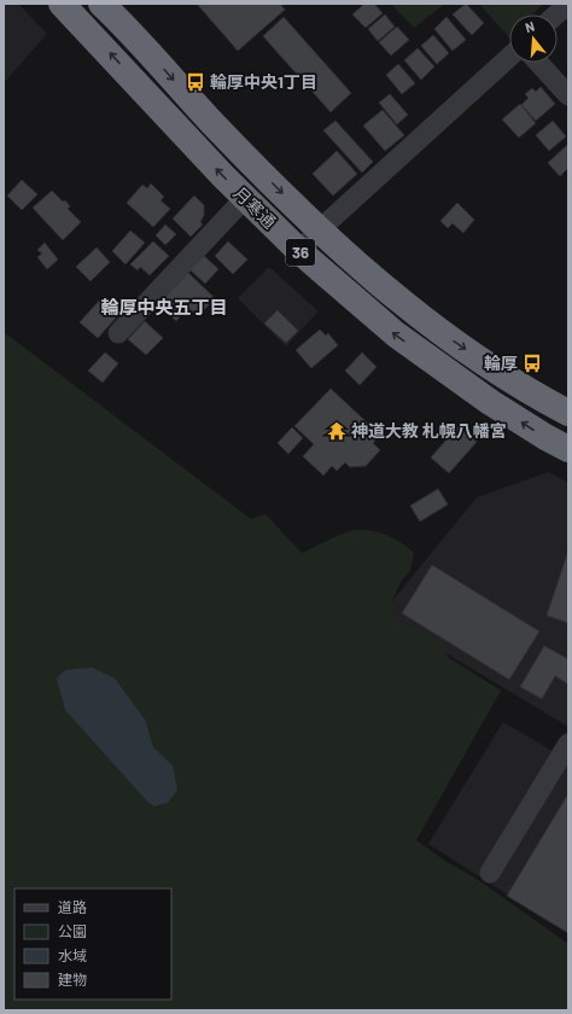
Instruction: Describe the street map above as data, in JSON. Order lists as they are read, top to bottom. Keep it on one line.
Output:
{"streets":{"highway":["月寒通","36"]},"districts":["輪厚中央五丁目"],"places":{"bus stop":["輪厚中央1丁目","輪厚"],"temple":["神道大教 札幌八幡宮"]},"legend":["道路","公園","水域","建物"],"north":"top"}
